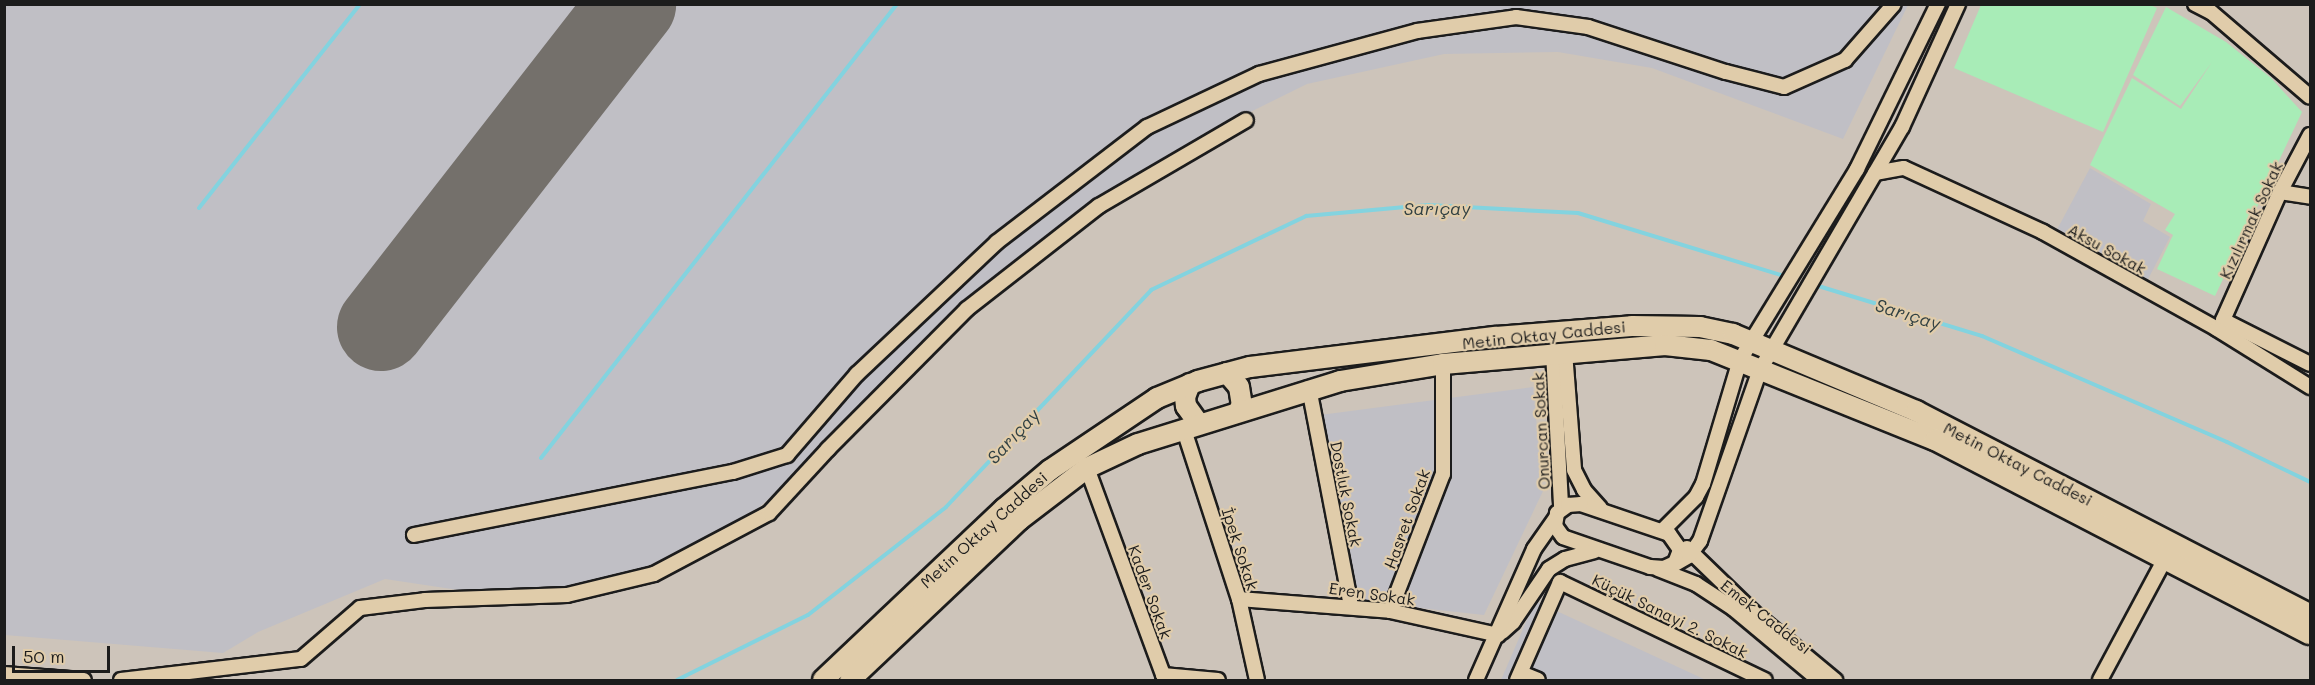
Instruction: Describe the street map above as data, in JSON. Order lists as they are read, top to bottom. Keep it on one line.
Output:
{"streets":{"street":["Kızılırmak Sokak","Aksu Sokak","Metin Oktay Caddesi","Onurcan Sokak","Dostluk Sokak","Hasret Sokak","İpek Sokak","Kader Sokak","Eren Sokak","Küçük Sanayi 2. Sokak","Emek Caddesi"]},"crossings":[["Metin Oktay Caddesi","Onurcan Sokak"],["Metin Oktay Caddesi","Dostluk Sokak"],["Metin Oktay Caddesi","Hasret Sokak"],["Metin Oktay Caddesi","İpek Sokak"],["Metin Oktay Caddesi","Kader Sokak"],["Onurcan Sokak","Emek Caddesi"],["Dostluk Sokak","Eren Sokak"],["Hasret Sokak","Eren Sokak"],["İpek Sokak","Eren Sokak"]],"water":["Sarıçay"],"scale_bar":"50 m"}
